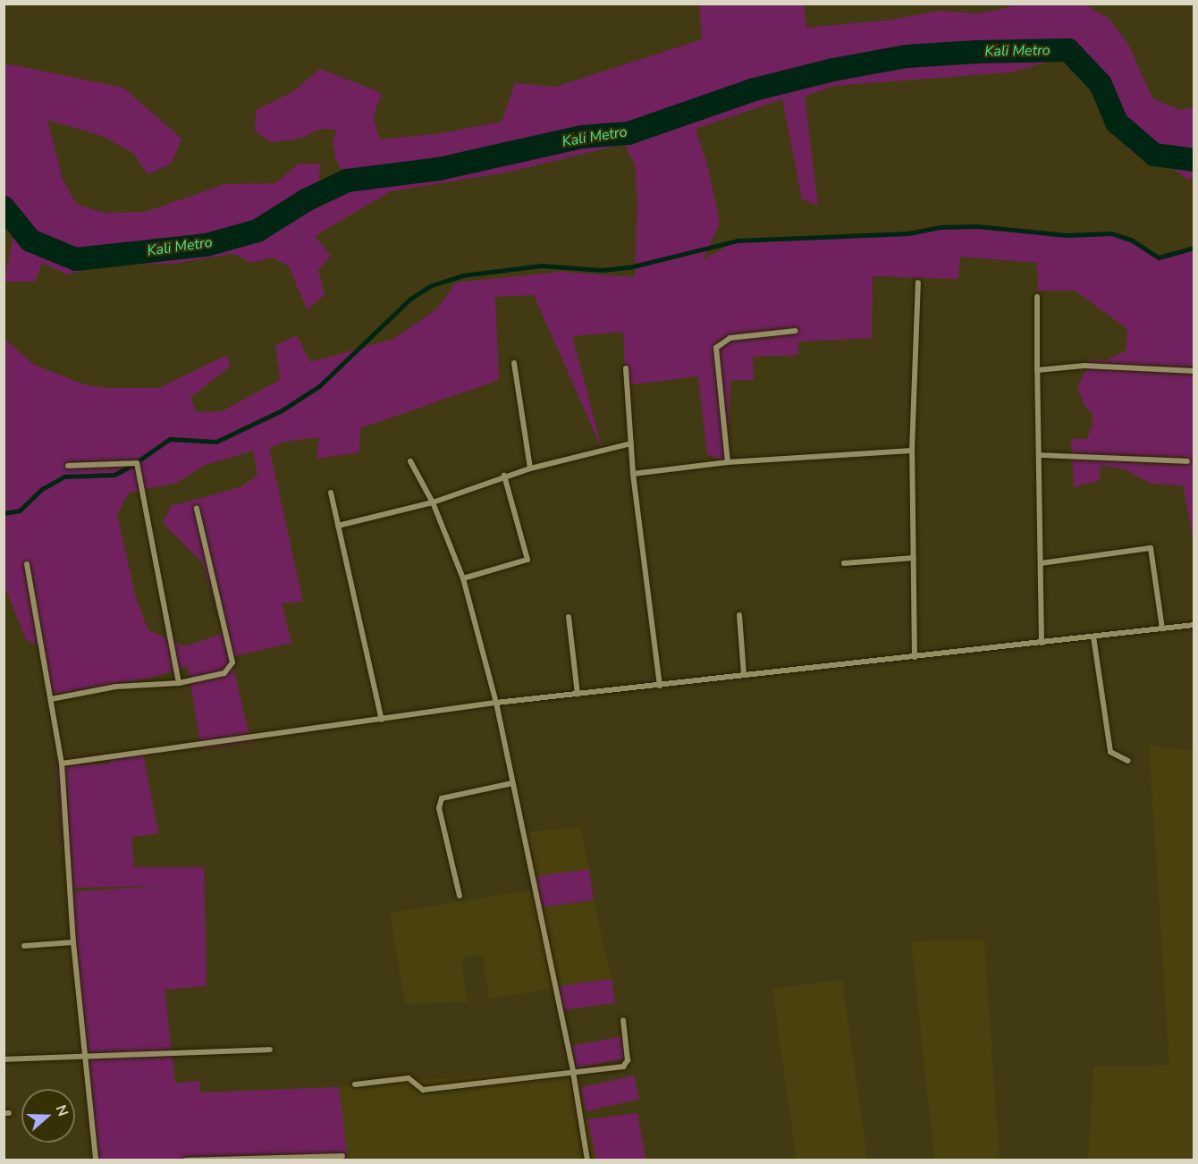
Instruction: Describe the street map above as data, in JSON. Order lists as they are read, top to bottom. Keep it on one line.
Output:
{"water":["Kali Metro"],"north":"right"}
